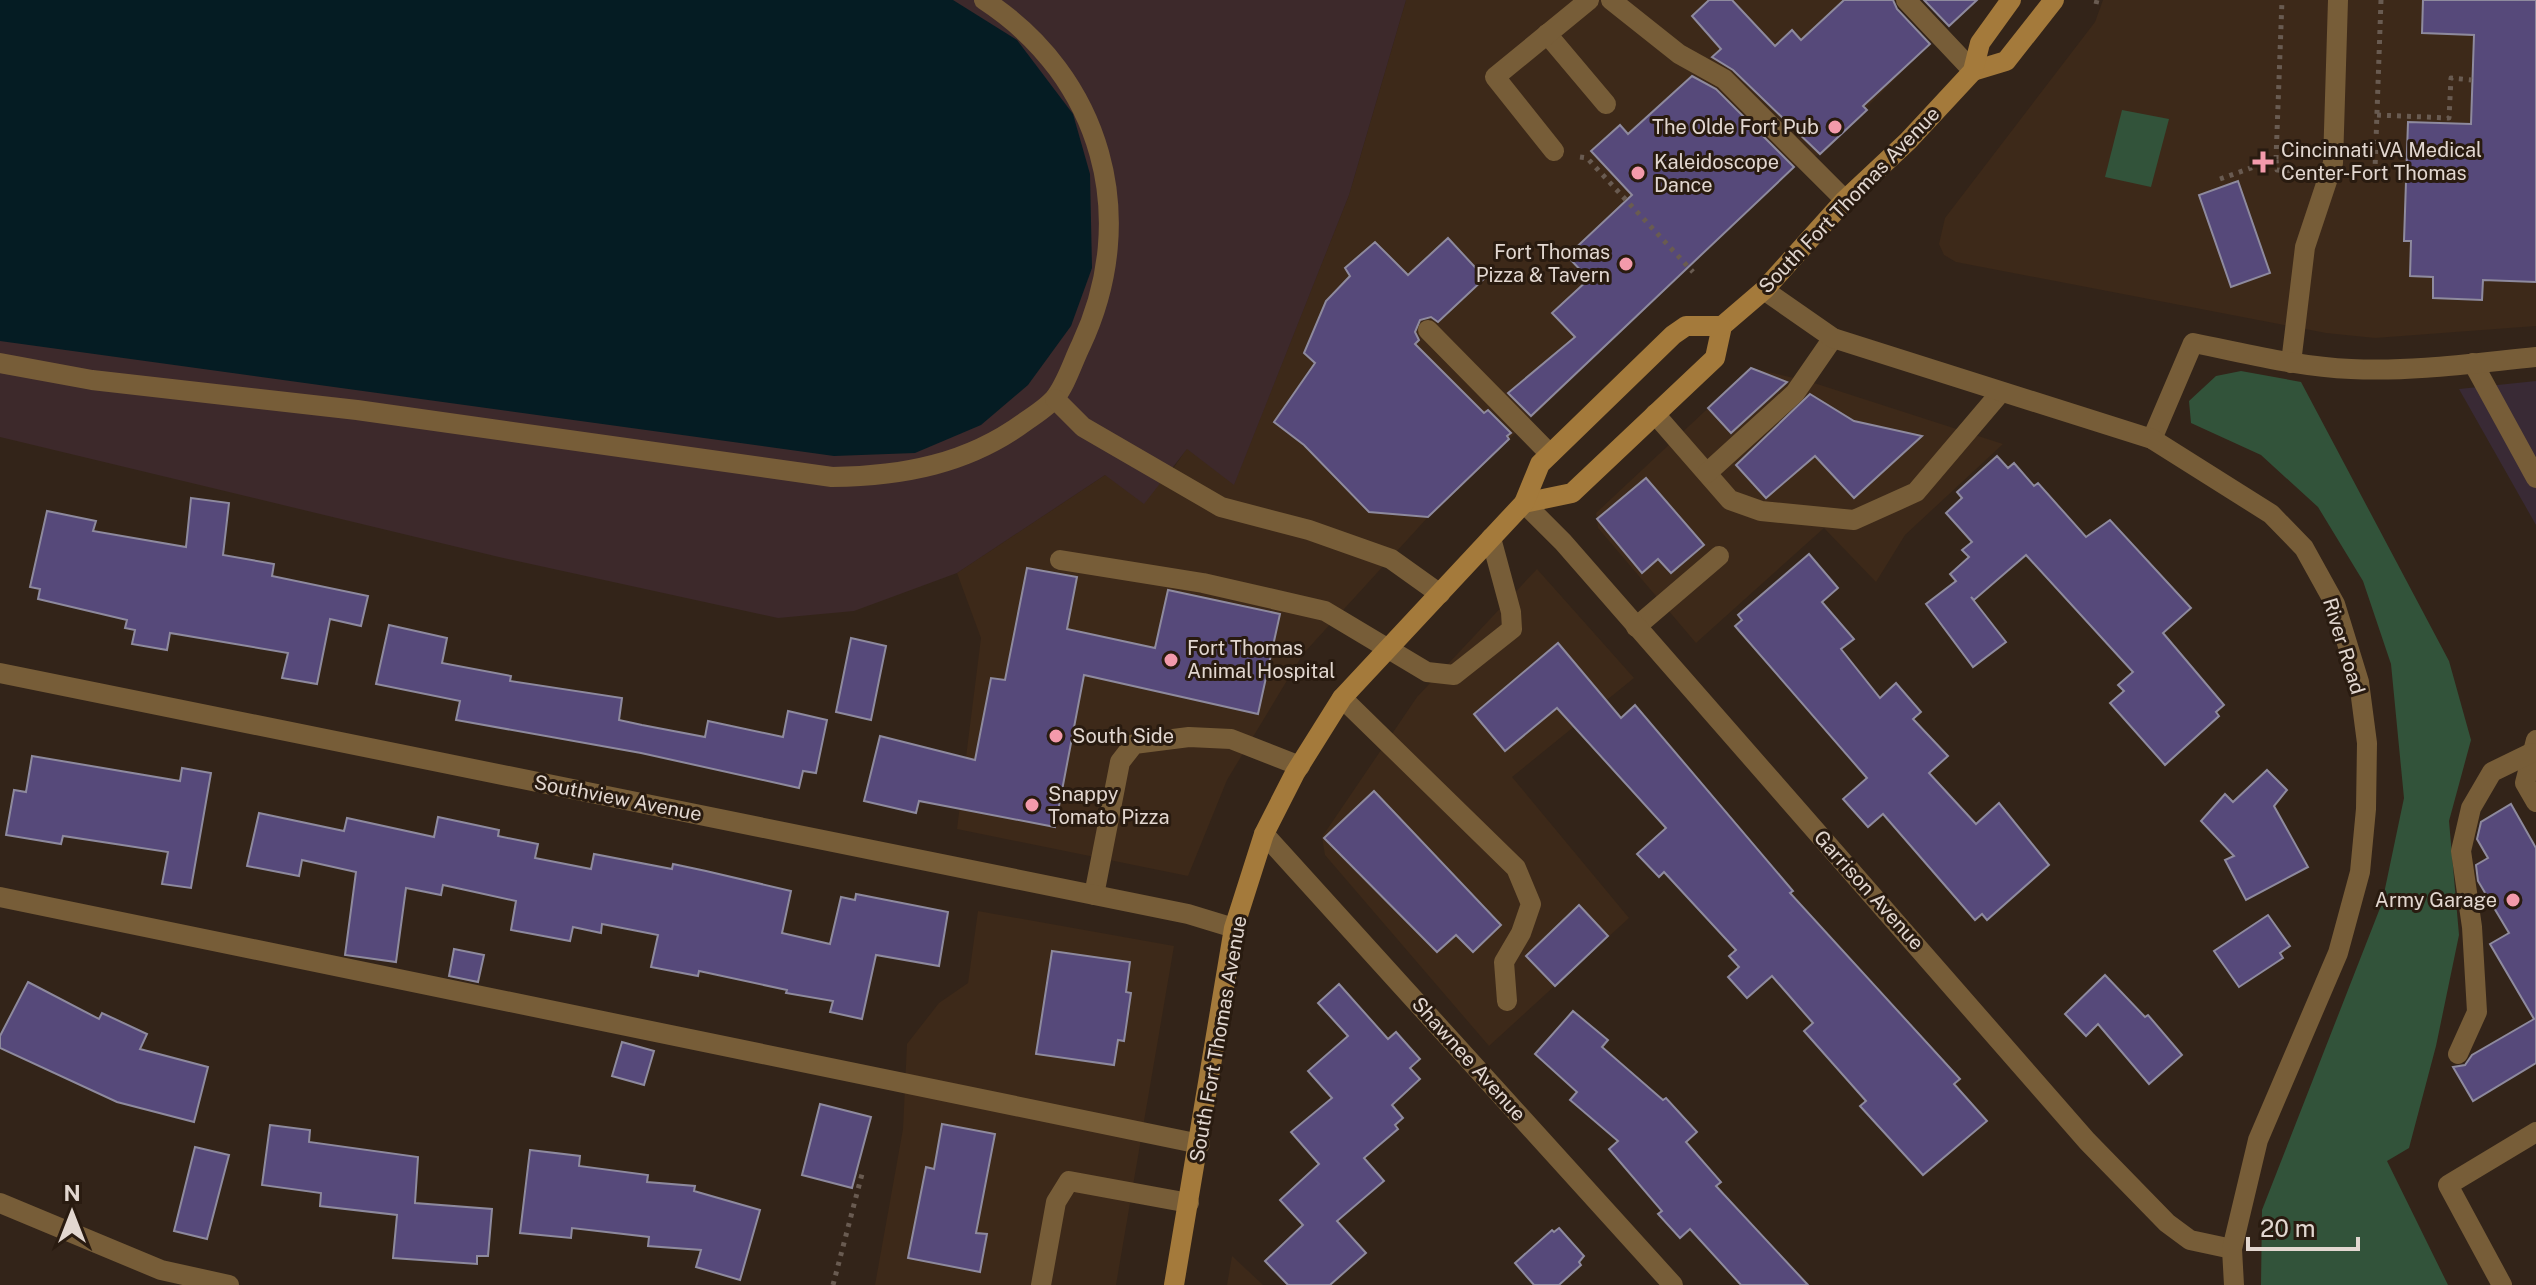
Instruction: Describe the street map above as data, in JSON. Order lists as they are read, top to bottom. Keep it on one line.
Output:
{"streets":{"main road":["South Fort Thomas Avenue"],"street":["River Road","Southview Avenue","Garrison Avenue","Shawnee Avenue"]},"crossings":[["South Fort Thomas Avenue","River Road"],["South Fort Thomas Avenue","Southview Avenue"],["South Fort Thomas Avenue","Garrison Avenue"],["South Fort Thomas Avenue","Shawnee Avenue"],["River Road","Garrison Avenue"]],"places":{"other":["The Olde Fort Pub","Kaleidoscope Dance","Fort Thomas Pizza & Tavern","Fort Thomas Animal Hospital","South Side","Snappy Tomato Pizza","Army Garage"],"health":["Cincinnati VA Medical Center-Fort Thomas"]},"scale_bar":"20 m","north":"top"}
